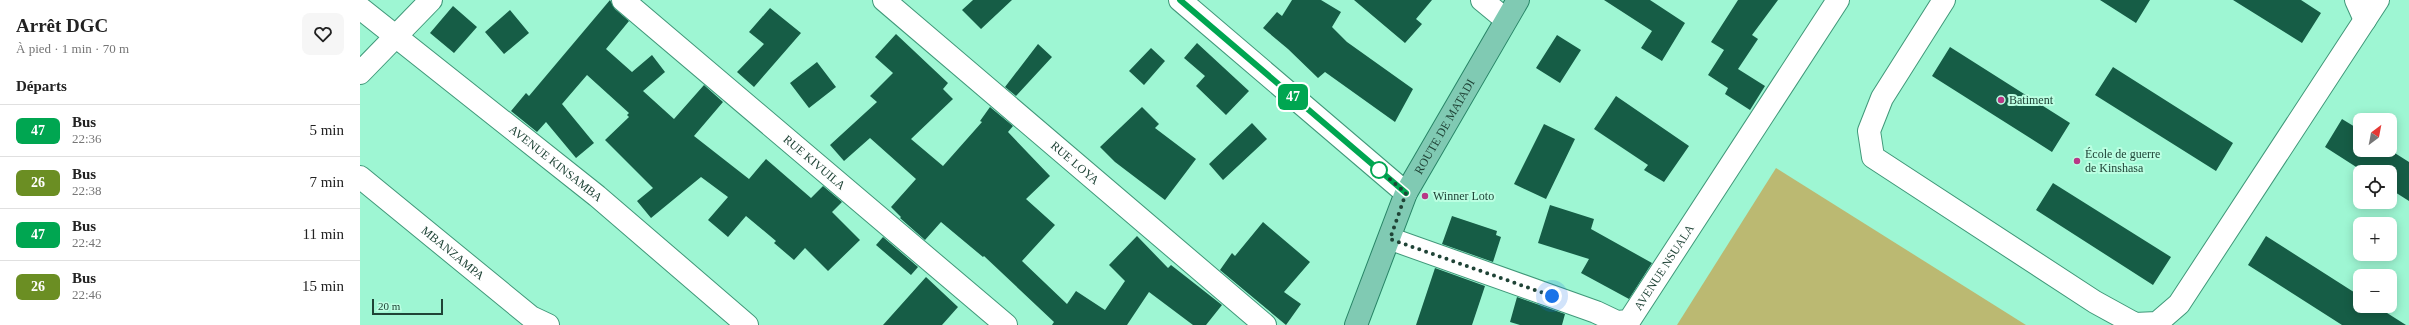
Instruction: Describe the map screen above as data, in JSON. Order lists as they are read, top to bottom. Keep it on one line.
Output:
{"streets":{"main road":["ROUTE DE MATADI"],"street":["RUE KIVUILA","RUE LOYA","AVENUE KINSAMBA","MBANZAMPA","AVENUE NSUALA"]},"crossings":[["ROUTE DE MATADI","AVENUE NSUALA"]],"places":["Batiment","École de guerre de Kinshasa","Winner Loto"],"lines":["bus line 47"],"scale_bar":"20 m","north":"top right","page":{"heading":[["Arrêt DGC","À pied · 1 min · 70 m"],"Départs"],"on_map":"47","list":[{"mark":"47","name":"Bus","note":"22:36","value":"5 min"},{"mark":"26","name":"Bus","note":"22:38","value":"7 min"},{"mark":"47","name":"Bus","note":"22:42","value":"11 min"},{"mark":"26","name":"Bus","note":"22:46","value":"15 min"}],"map_buttons":["+","−"],"scale":"20 m"}}
